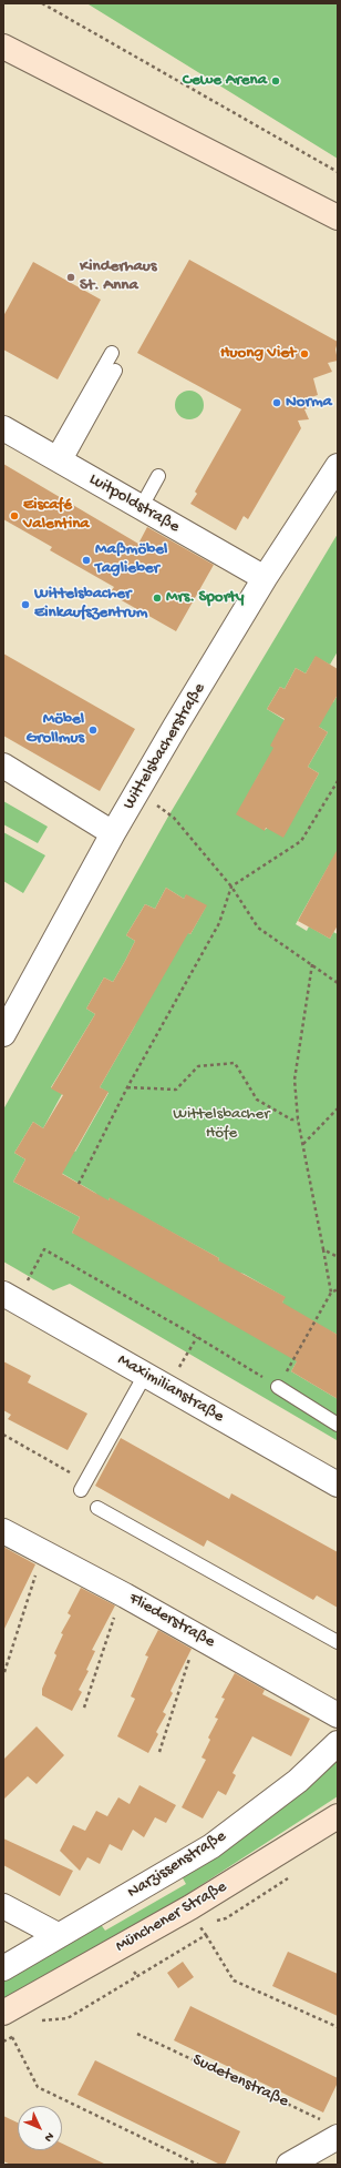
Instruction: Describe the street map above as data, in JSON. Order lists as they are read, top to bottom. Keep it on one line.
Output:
{"streets":{"street":["Luitpoldstraße","Wittelsbacherstraße","Maximilianstraße","Fliederstraße","Narzissenstraße","Münchener Straße"],"path":["Sudetenstraße"]},"crossings":[["Luitpoldstraße","Wittelsbacherstraße"]],"parks":["Wittelsbacher Höfe"],"places":["Cewe Arena","Kinderhaus St. Anna","Huong Viet","Norma","Eiscafé Valentina","Maßmöbel Taglieber","Mrs. Sporty","Wittelsbacher Einkaufszentrum","Möbel Grollmus"],"north":"bottom right"}
